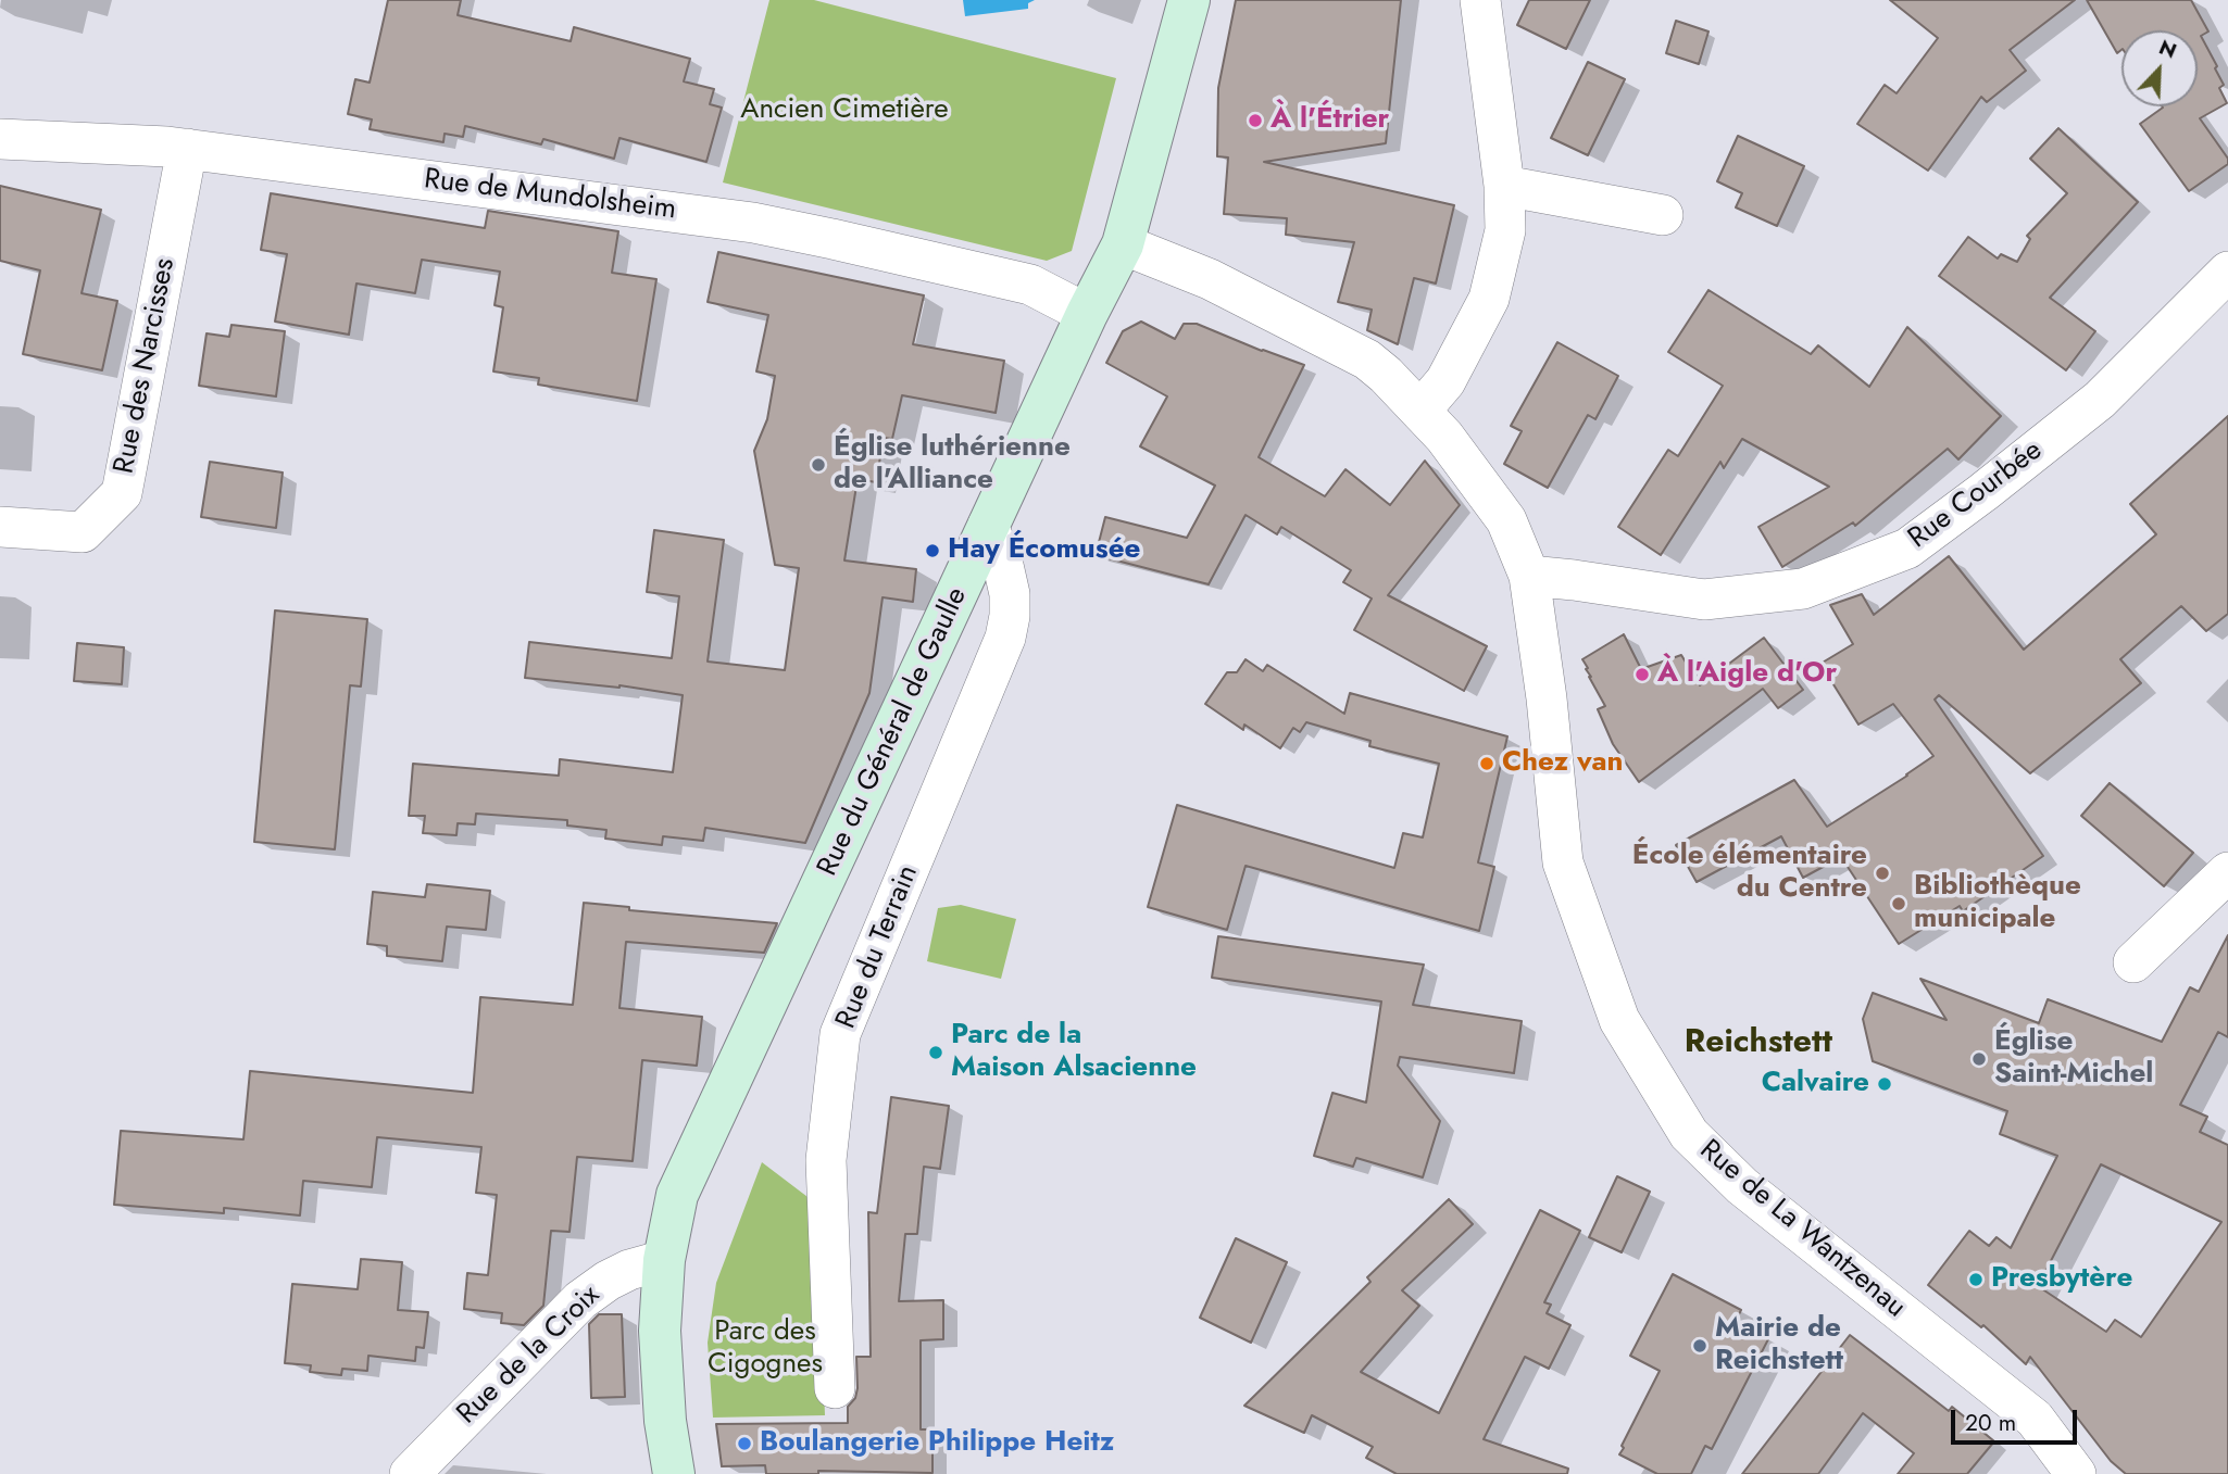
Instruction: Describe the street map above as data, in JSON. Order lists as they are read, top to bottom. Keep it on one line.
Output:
{"streets":{"main road":["Rue du Général de Gaulle"],"street":["Rue de Mundolsheim","Rue des Narcisses","Rue Courbée","Rue du Terrain","Rue de La Wantzenau","Rue de la Croix"]},"crossings":[["Rue de Mundolsheim","Rue des Narcisses"],["Rue de Mundolsheim","Rue du Général de Gaulle"],["Rue Courbée","Rue de La Wantzenau"],["Rue du Général de Gaulle","Rue du Terrain"],["Rue du Général de Gaulle","Rue de La Wantzenau"],["Rue du Général de Gaulle","Rue de la Croix"]],"districts":["Reichstett"],"parks":["Ancien Cimetière","Parc des Cigognes"],"places":["À l'Étrier","Église luthérienne de l'Alliance","Hay Écomusée","À l'Aigle d'Or","Chez van","École élémentaire du Centre","Bibliothèque municipale","Parc de la Maison Alsacienne","Église Saint-Michel","Calvaire","Presbytère","Mairie de Reichstett","Boulangerie Philippe Heitz"],"scale_bar":"20 m","north":"top right"}
